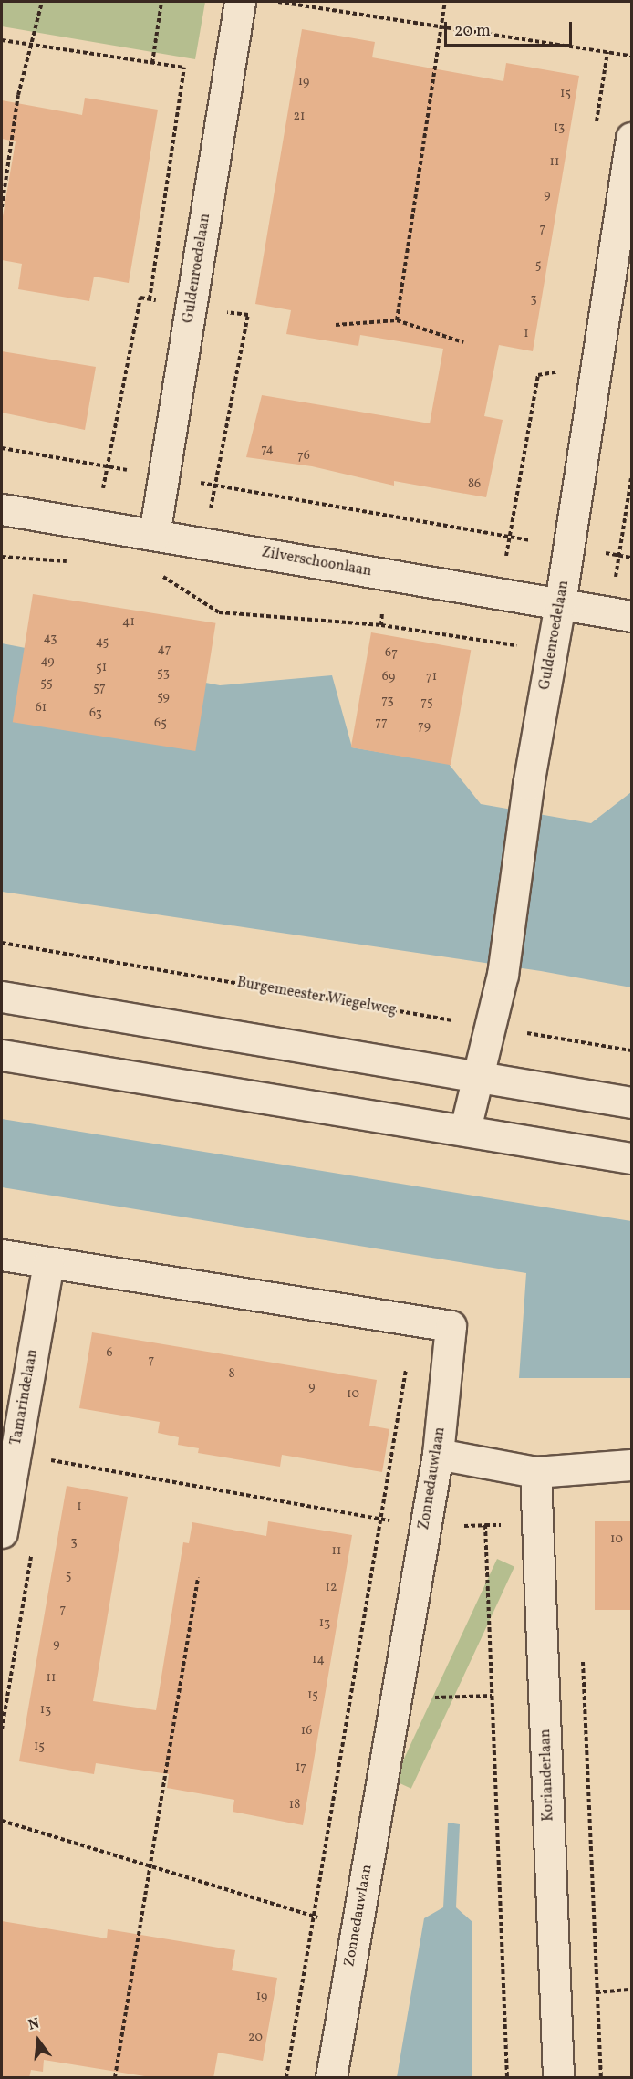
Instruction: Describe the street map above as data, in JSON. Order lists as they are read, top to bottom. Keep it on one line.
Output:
{"streets":{"street":["Guldenroedelaan","Zilverschoonlaan","Tamarindelaan","Zonnedauwlaan","Korianderlaan"],"path":["Burgemeester Wiegelweg"]},"crossings":[["Guldenroedelaan","Zilverschoonlaan"],["Guldenroedelaan","Burgemeester Wiegelweg"],["Tamarindelaan","Zonnedauwlaan"]],"house_numbers":["19","15","21","13","11","9","7","5","3","1","74","76","86","41","43","45","47","67","49","51","53","69","71","55","57","59","73","75","61","63","77","65","79","6","7","8","9","10","1","10","3","11","5","12","7","13","9","14","11","15","13","16","15","17","18","19","20"],"scale_bar":"20 m","north":"top"}
